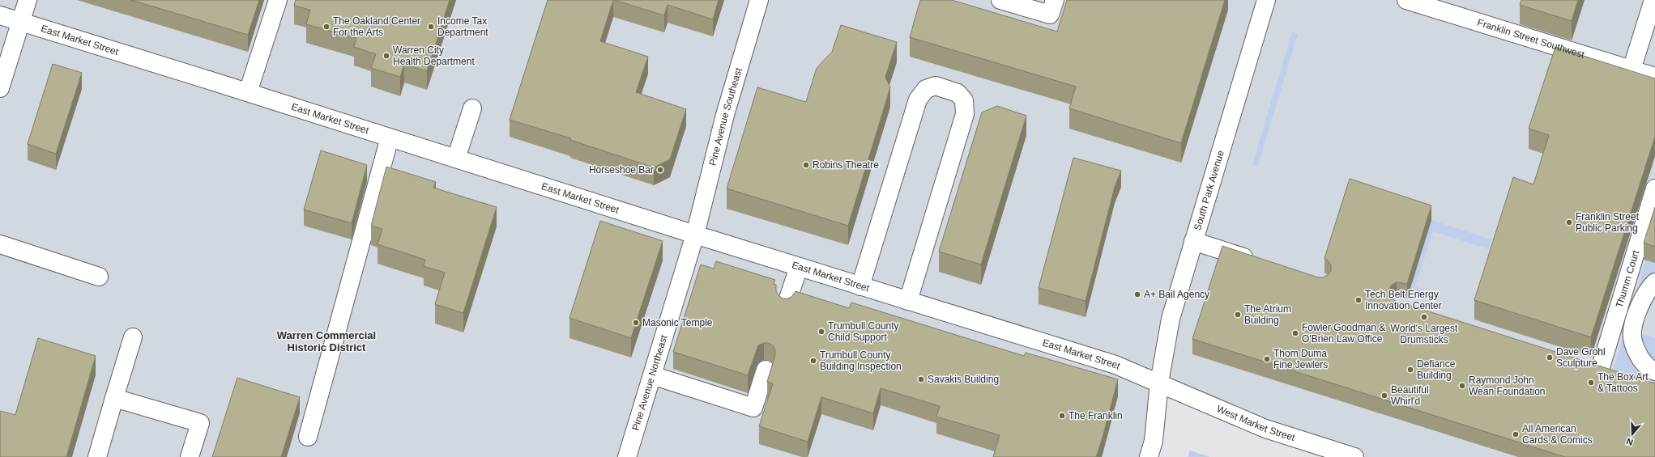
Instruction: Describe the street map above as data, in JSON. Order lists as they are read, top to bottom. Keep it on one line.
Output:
{"streets":{"main road":["Franklin Street Southwest","East Market Street","Pine Avenue Southeast","South Park Avenue","Thumm Court","Pine Avenue Northeast","West Market Street"]},"crossings":[["East Market Street","Pine Avenue Southeast"],["East Market Street","South Park Avenue"],["East Market Street","Pine Avenue Northeast"],["East Market Street","West Market Street"],["Pine Avenue Southeast","Pine Avenue Northeast"],["South Park Avenue","West Market Street"]],"districts":["Warren Commercial Historic District"],"places":["The Oakland Center For the Arts","Income Tax Department","Warren City Health Department","Robins Theatre","Horseshoe Bar","Franklin Street Public Parking","A+ Bail Agency","Tech Belt Energy Innovation Center","The Atrium Building","World's Largest Drumsticks","Masonic Temple","Trumbull County Child Support","Fowler Goodman & O'Brien Law Office","Dave Grohl Sculpture","Thom Duma Fine Jewlers","Trumbull County Building Inspection","Defiance Building","Savakis Building","The Box Art & Tattoos","Raymond John Wean Foundation","Beautiful Whirl'd","The Franklin","All American Cards & Comics"],"north":"bottom"}
